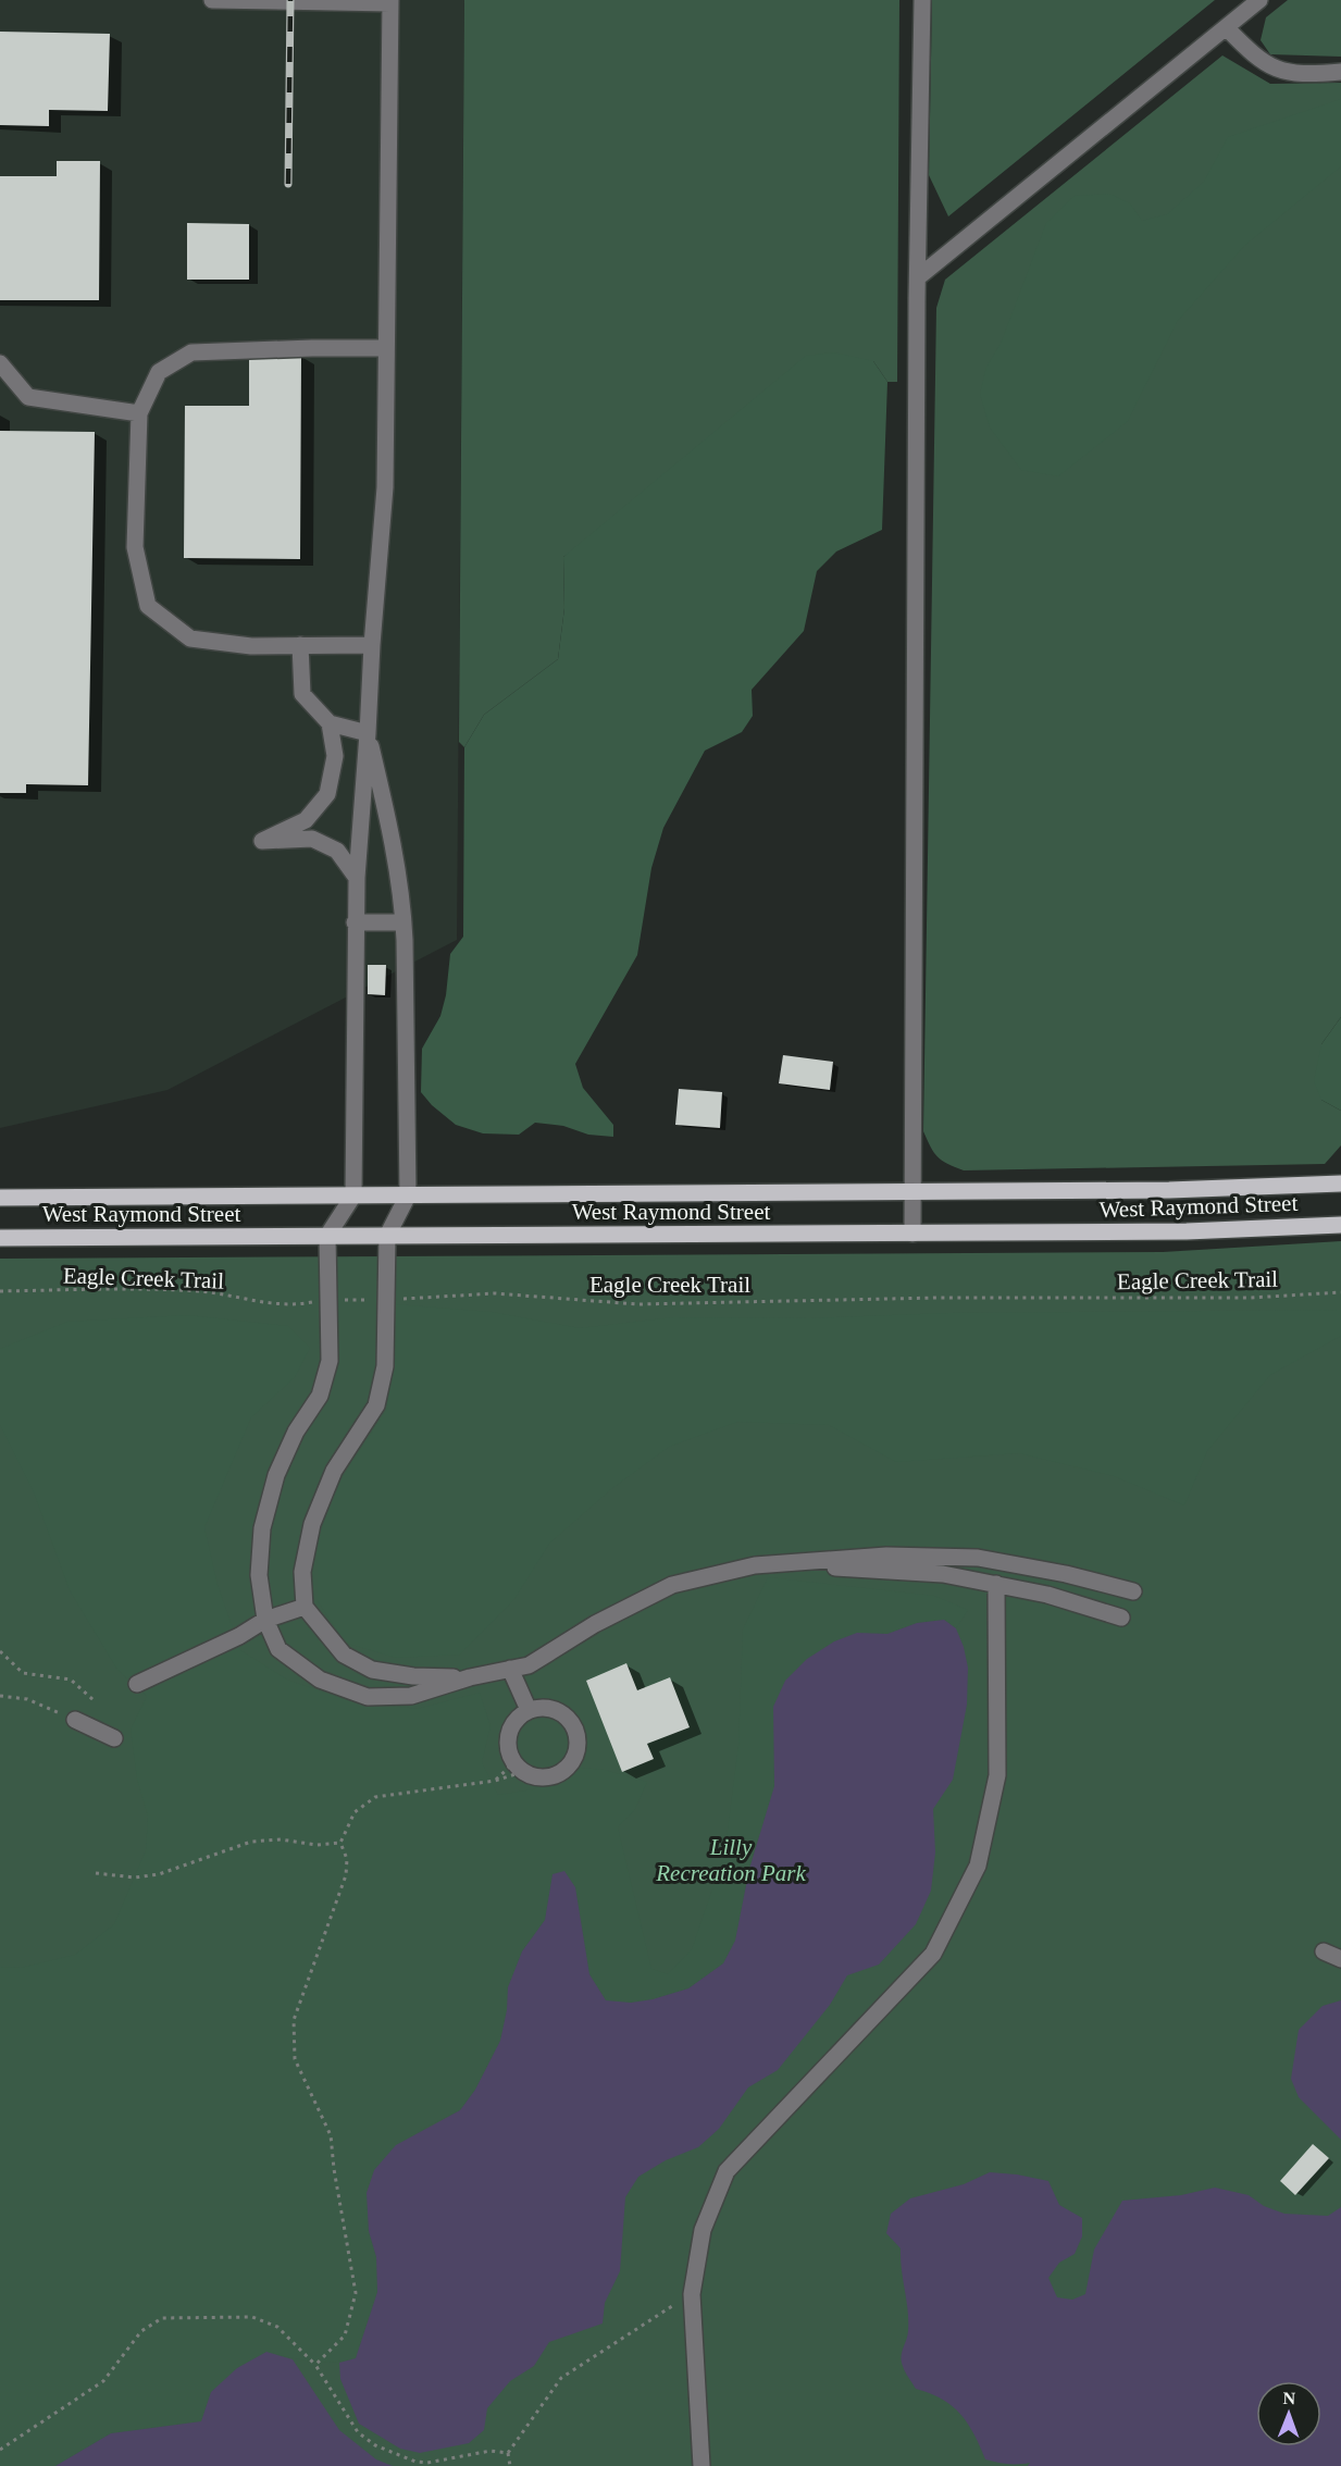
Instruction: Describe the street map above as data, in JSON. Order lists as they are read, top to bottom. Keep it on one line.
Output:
{"streets":{"main road":["West Raymond Street"],"path":["Eagle Creek Trail"]},"parks":["Lilly Recreation Park"],"north":"top"}
